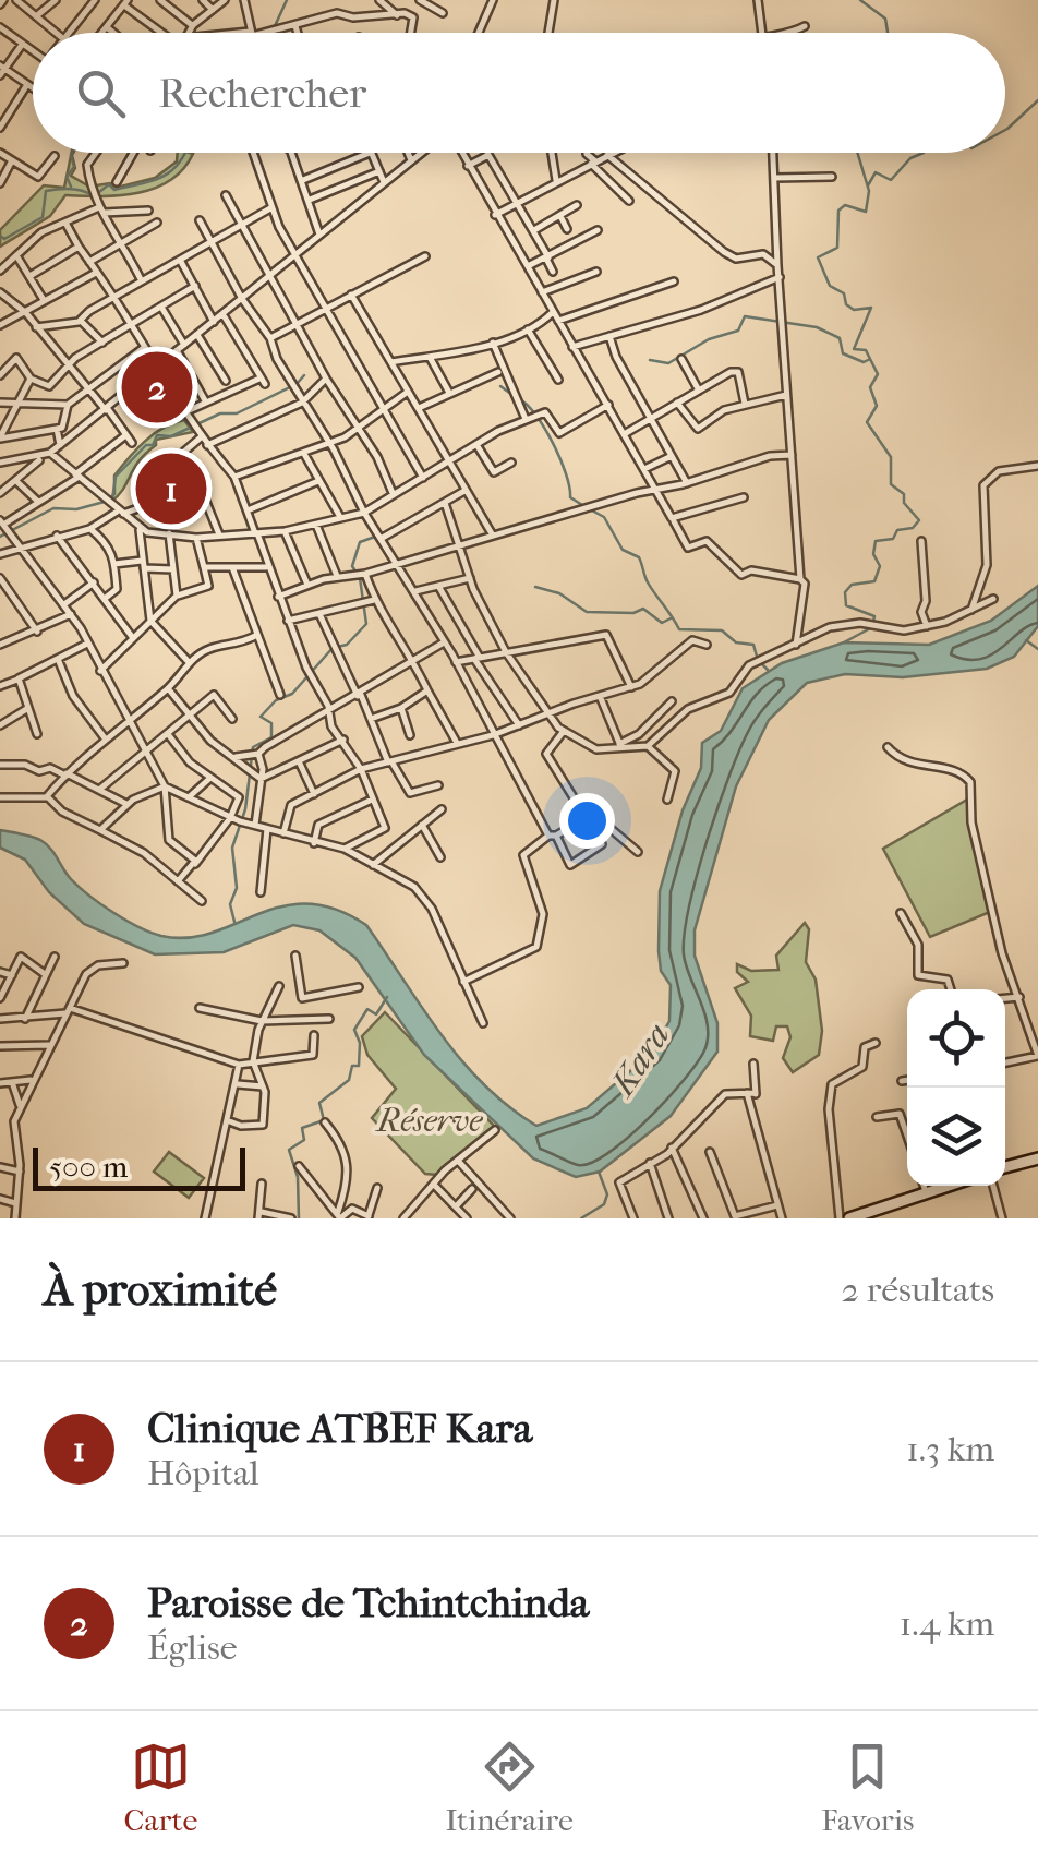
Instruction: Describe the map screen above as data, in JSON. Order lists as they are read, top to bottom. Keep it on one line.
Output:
{"water":["Kara"],"parks":["Réserve"],"scale_bar":"500 m","page":{"search":"Rechercher","pins":["2","1"],"scale":"500 m","heading":["À proximité","2 résultats"],"list":[{"mark":"1","name":"Clinique ATBEF Kara","note":"Hôpital","value":"1.3 km"},{"mark":"2","name":"Paroisse de Tchintchinda","note":"Église","value":"1.4 km"}],"nav":["Carte","Itinéraire","Favoris"]}}
